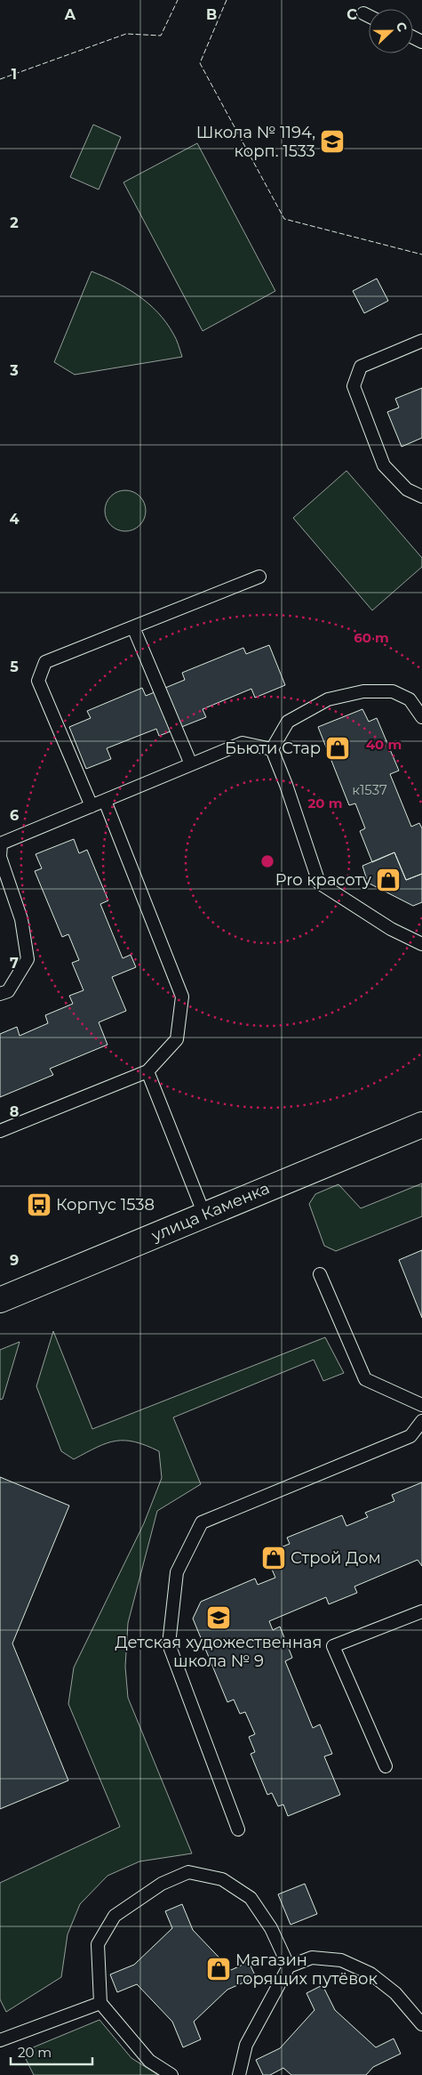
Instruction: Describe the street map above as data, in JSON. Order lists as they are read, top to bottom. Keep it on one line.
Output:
{"streets":{"main road":["улица Каменка"]},"places":{"school or university":["Школа № 1194, корп. 1533","Детская художественная школа № 9"],"shop":["Бьюти Стар","Pro красоту","Строй Дом","Магазин горящих путёвок"],"bus stop":["Корпус 1538"]},"house_numbers":["к1537"],"scale_bar":"20 m","north":"right","grid":{"columns":["A","B","C"],"rows":["1","2","3","4","5","6","7","8","9"]},"rings":["60 m","40 m","20 m"]}
